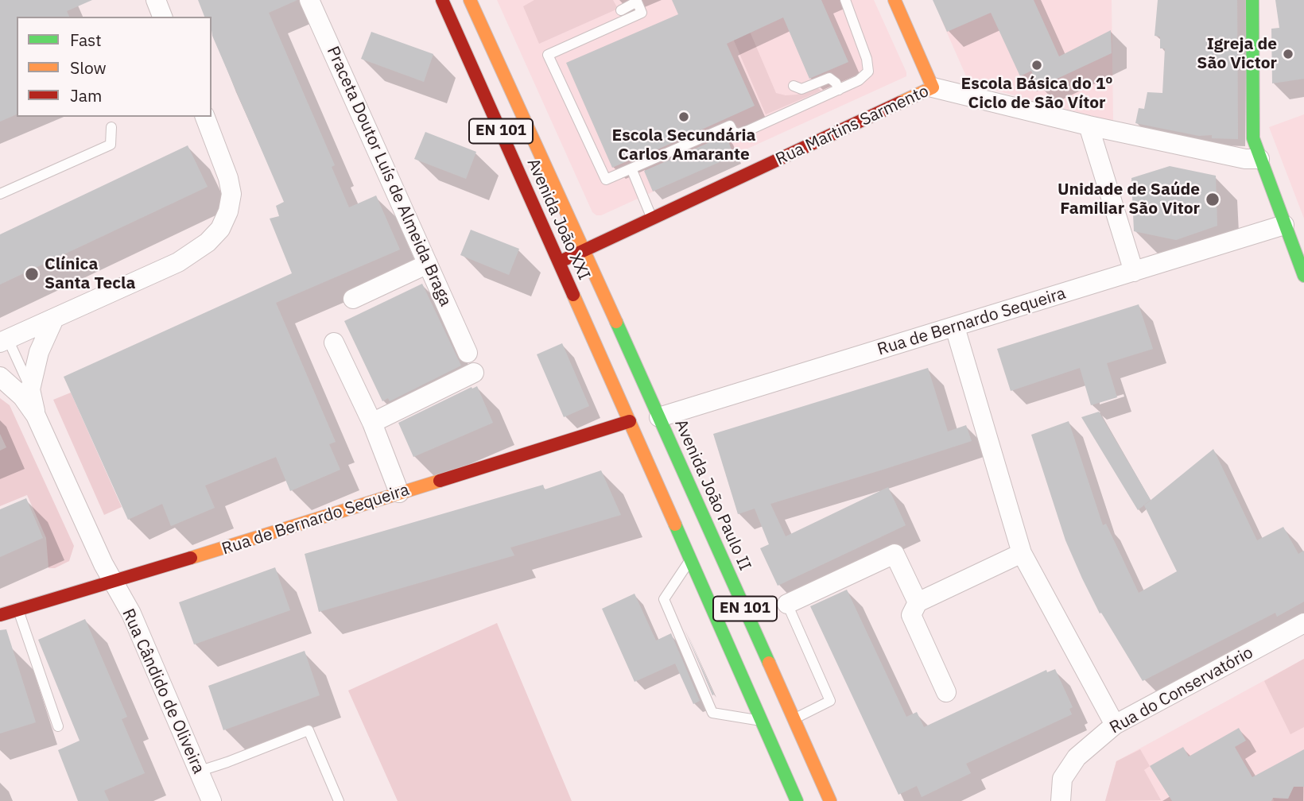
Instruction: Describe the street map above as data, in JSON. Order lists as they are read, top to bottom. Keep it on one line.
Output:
{"streets":{"main road":["Rua Martins Sarmento","EN 101","Avenida João XXI","Rua de Bernardo Sequeira","Avenida João Paulo II"],"street":["Praceta Doutor Luís de Almeida Braga","Rua do Conservatório","Rua Cândido de Oliveira"]},"crossings":[["Rua Martins Sarmento","Avenida João XXI"],["EN 101","Avenida João XXI"],["EN 101","Rua de Bernardo Sequeira"],["Avenida João XXI","Rua de Bernardo Sequeira"],["Avenida João XXI","Avenida João Paulo II"],["Rua de Bernardo Sequeira","Avenida João Paulo II"],["Rua de Bernardo Sequeira","Rua Cândido de Oliveira"]],"places":["Igreja de São Victor","Escola Básica do 1º Ciclo de São Vítor","Escola Secundária Carlos Amarante","Unidade de Saúde Familiar São Vitor","Clínica Santa Tecla"],"legend":["Fast","Slow","Jam"]}
